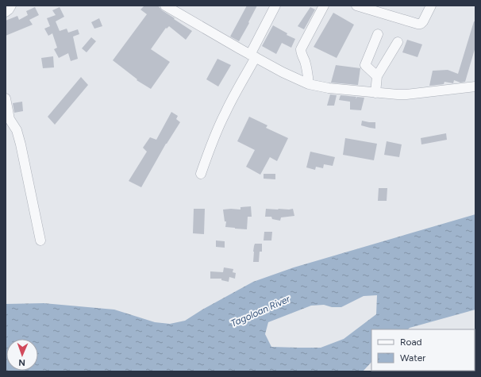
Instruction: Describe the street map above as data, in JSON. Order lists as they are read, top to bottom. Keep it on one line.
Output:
{"water":["Tagoloan River"],"legend":["Road","Water"],"north":"bottom"}
